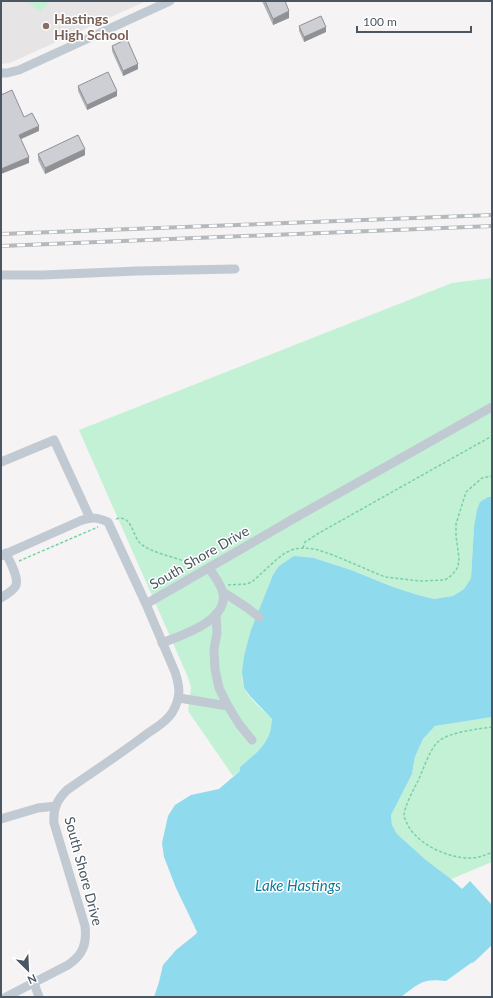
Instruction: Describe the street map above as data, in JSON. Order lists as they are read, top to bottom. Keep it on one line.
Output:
{"streets":{"street":["South Shore Drive"]},"water":["Lake Hastings"],"places":["Hastings High School"],"scale_bar":"100 m","north":"bottom right"}
